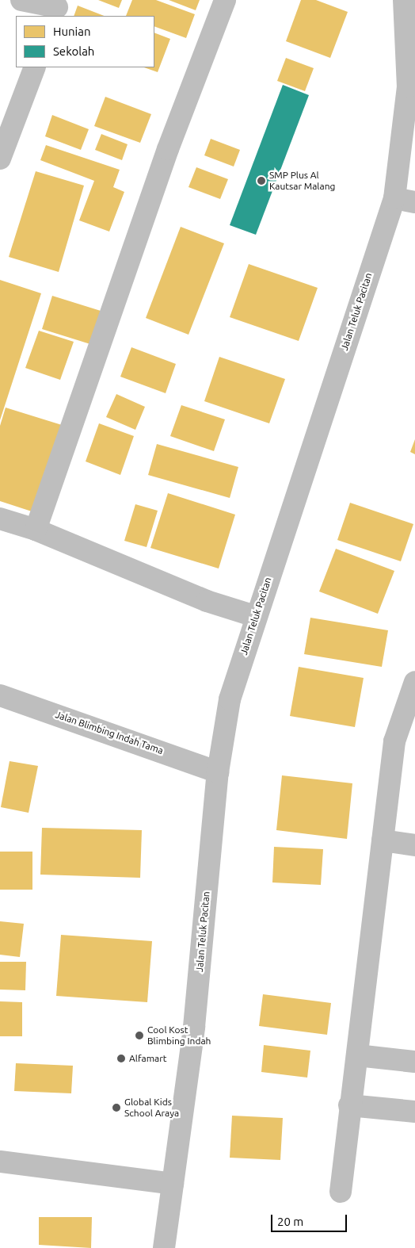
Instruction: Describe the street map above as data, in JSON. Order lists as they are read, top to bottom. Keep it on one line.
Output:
{"streets":{"street":["Jalan Teluk Pacitan","Jalan Blimbing Indah Tama"]},"crossings":[["Jalan Teluk Pacitan","Jalan Blimbing Indah Tama"]],"places":["SMP Plus Al Kautsar Malang","Cool Kost Blimbing Indah","Alfamart","Global Kids School Araya"],"legend":["Hunian","Sekolah"],"scale_bar":"20 m"}
